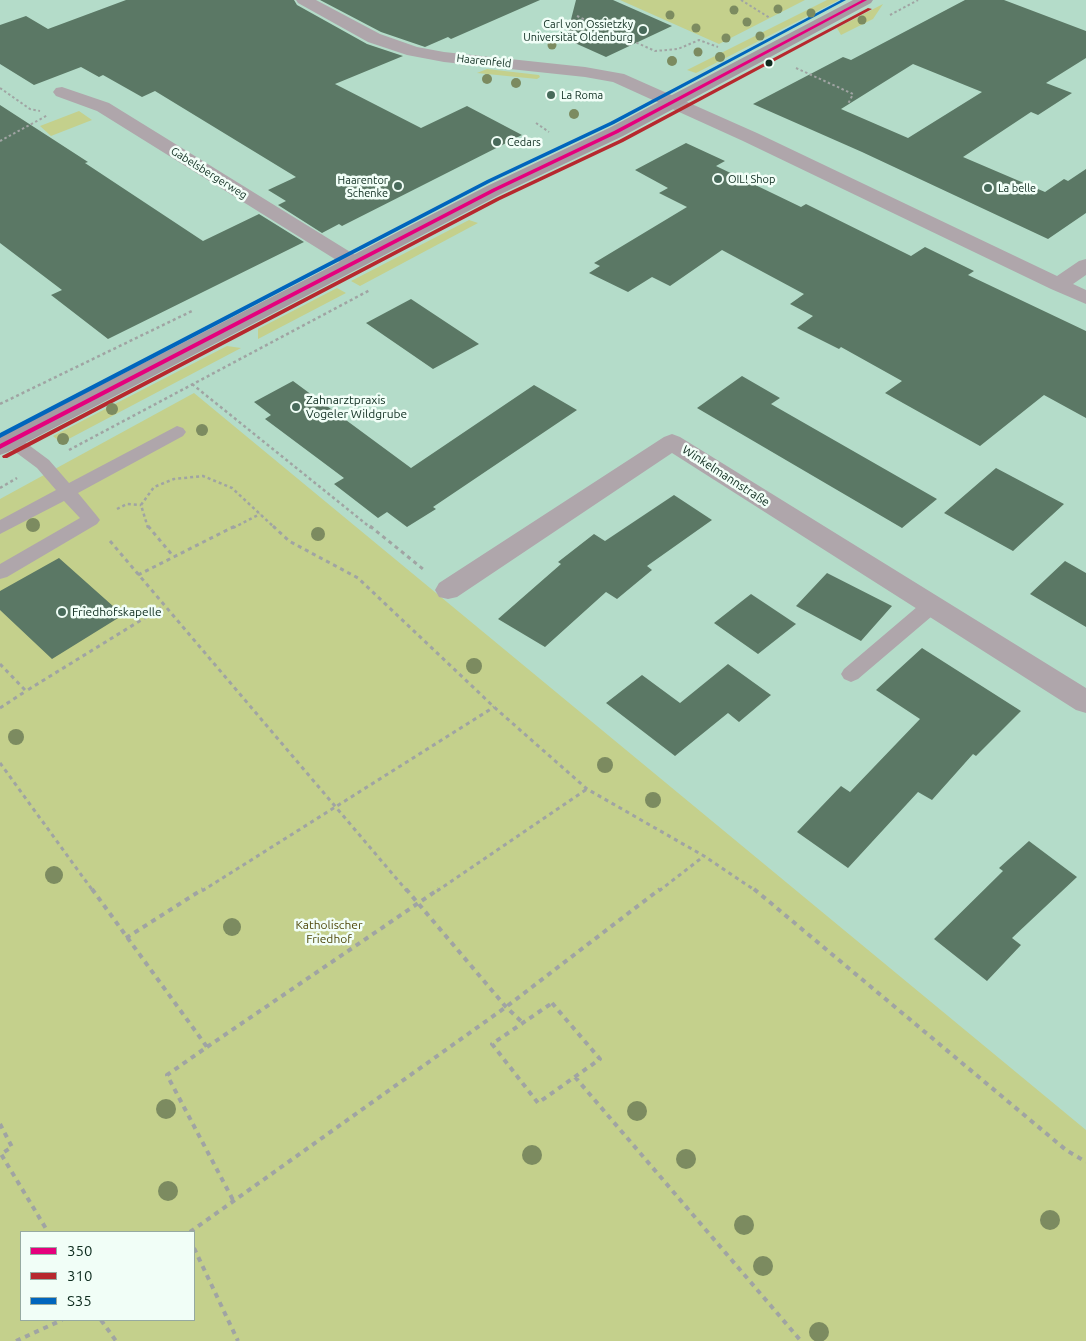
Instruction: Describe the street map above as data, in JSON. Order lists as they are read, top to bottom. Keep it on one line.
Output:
{"streets":{"street":["Haarenfeld","Gabelsbergerweg","Winkelmannstraße"]},"parks":["Katholischer Friedhof"],"places":["Carl von Ossietzky Universität Oldenburg","La Roma","Cedars","OIL! Shop","Haarentor Schenke","La belle","Zahnarztpraxis Vogeler Wildgrube","Friedhofskapelle"],"lines":["transit line 350","transit line S35","transit line 310"],"legend":["350","310","S35"]}
